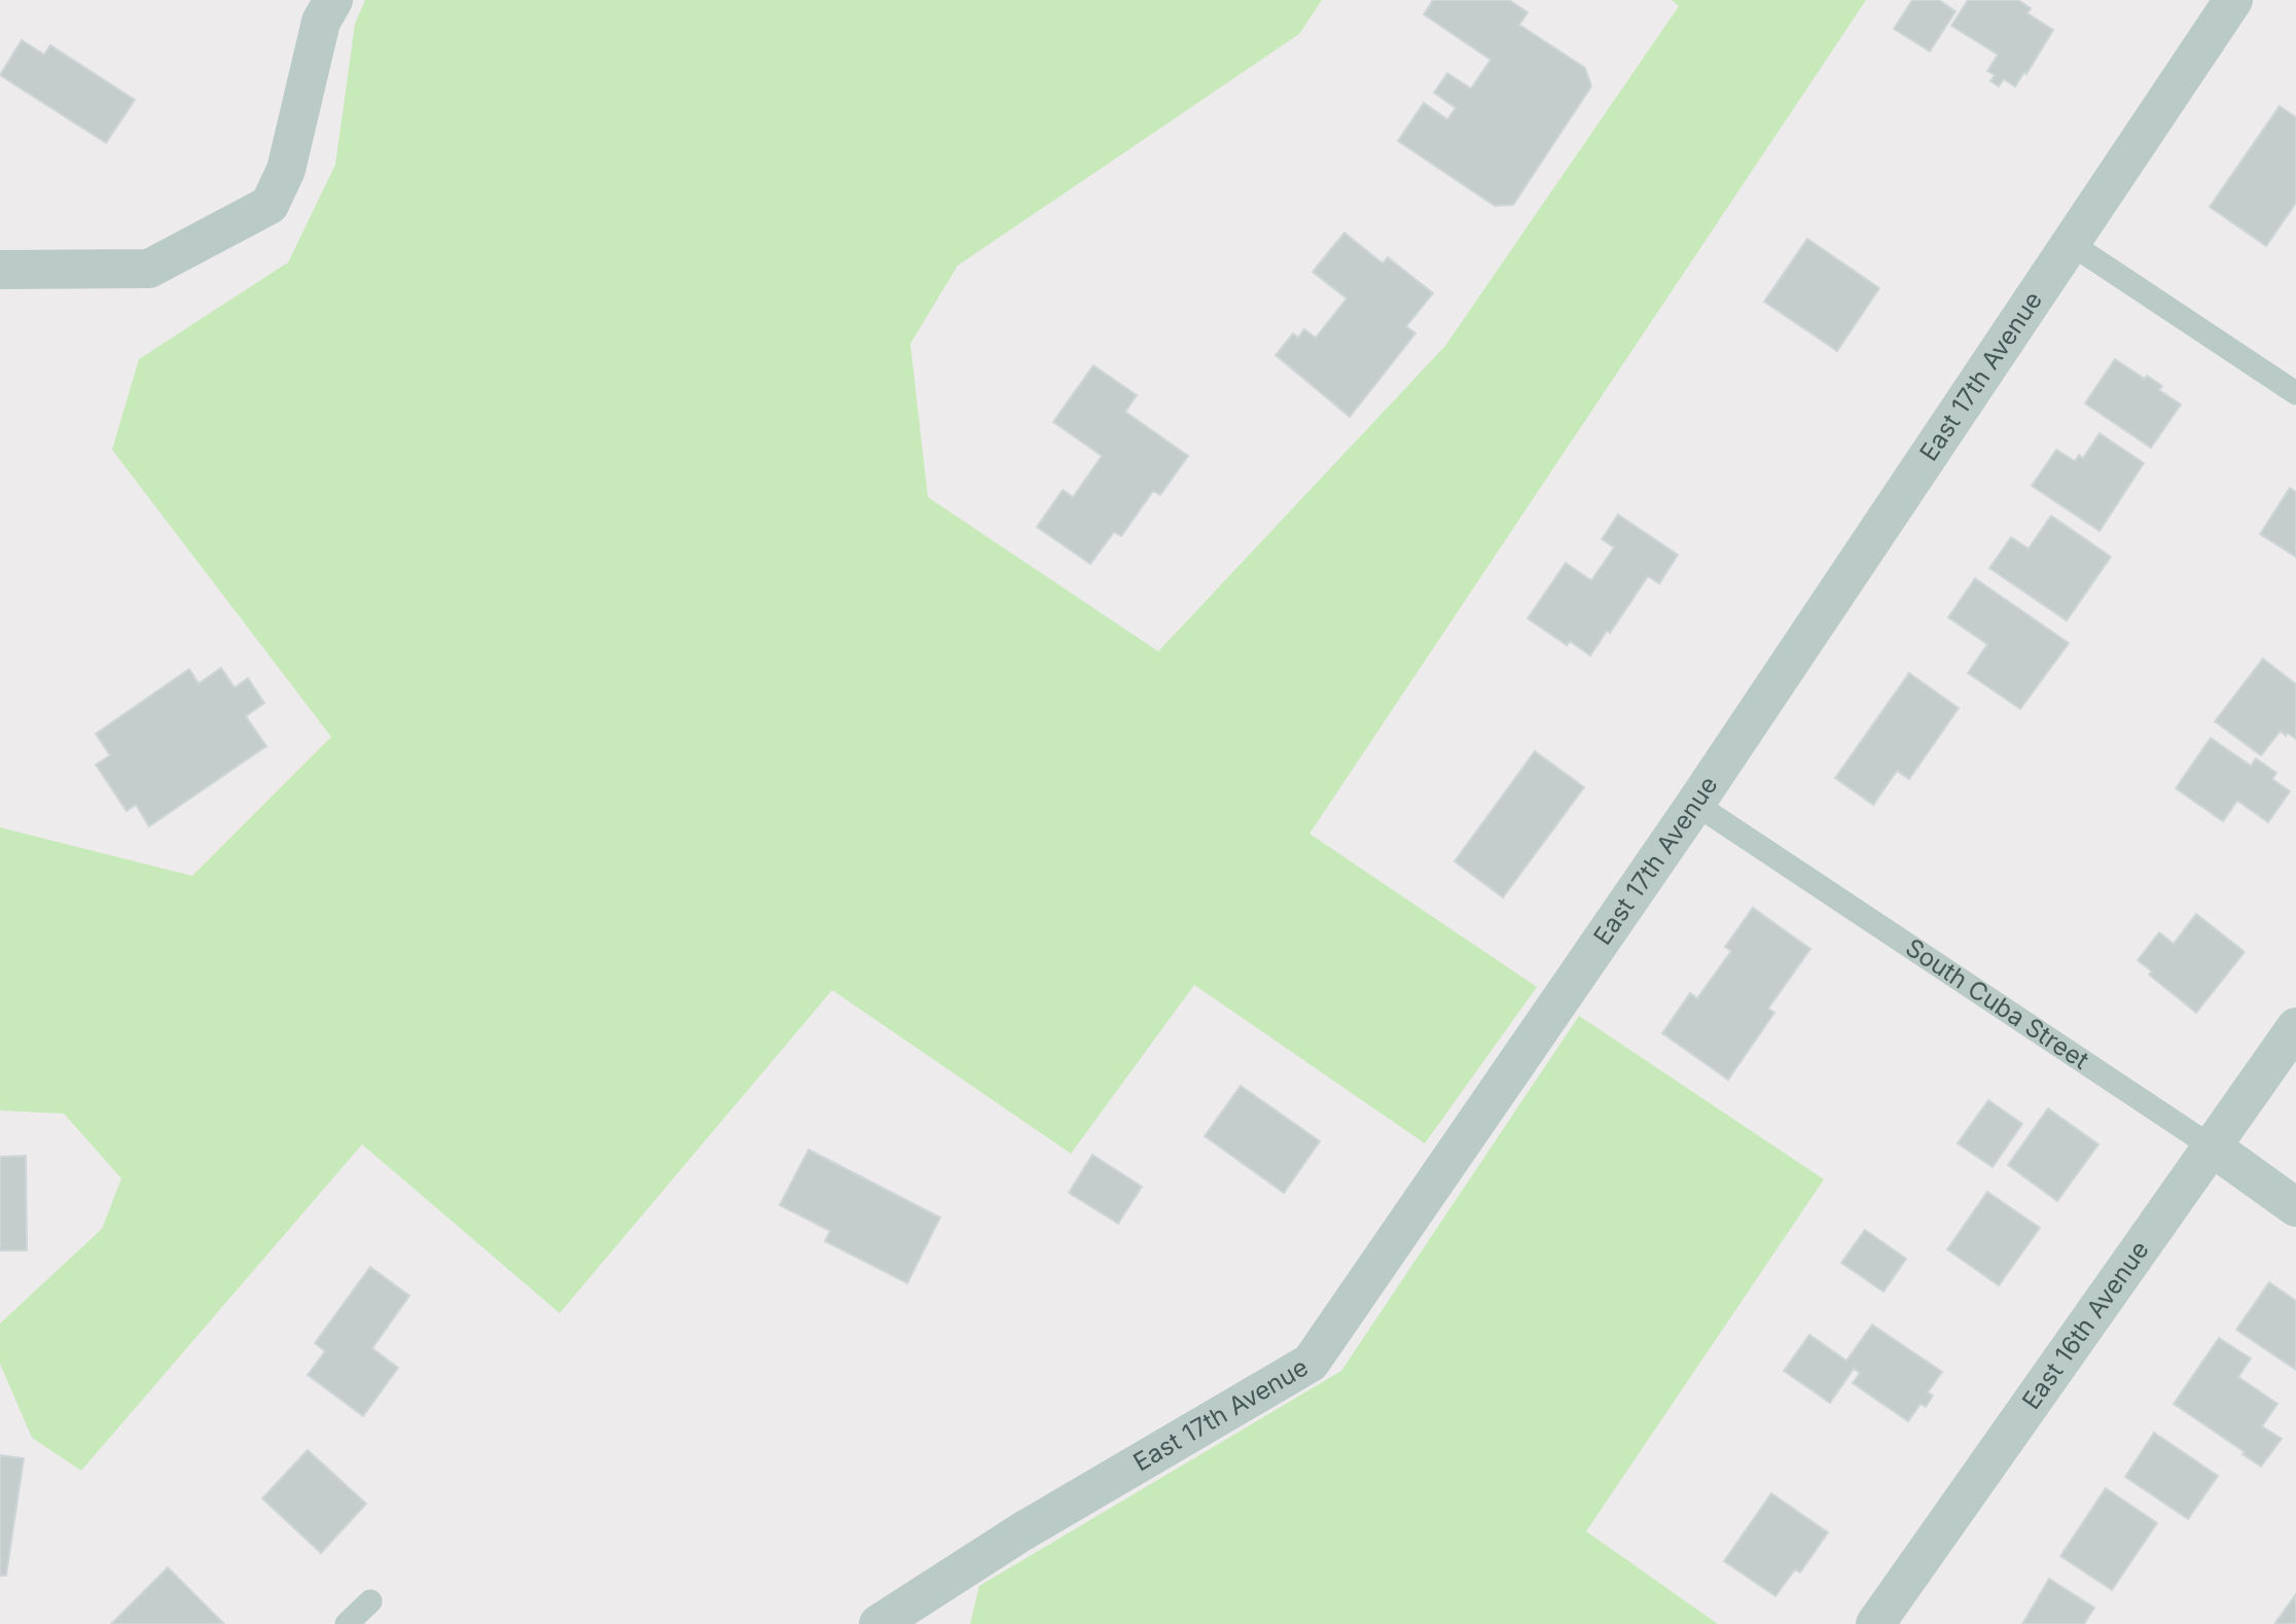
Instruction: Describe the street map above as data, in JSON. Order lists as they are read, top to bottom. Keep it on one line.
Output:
{"streets":{"street":["East 17th Avenue","South Cuba Street","East 16th Avenue"]},"crossings":[["East 17th Avenue","South Cuba Street"],["South Cuba Street","East 16th Avenue"]]}
